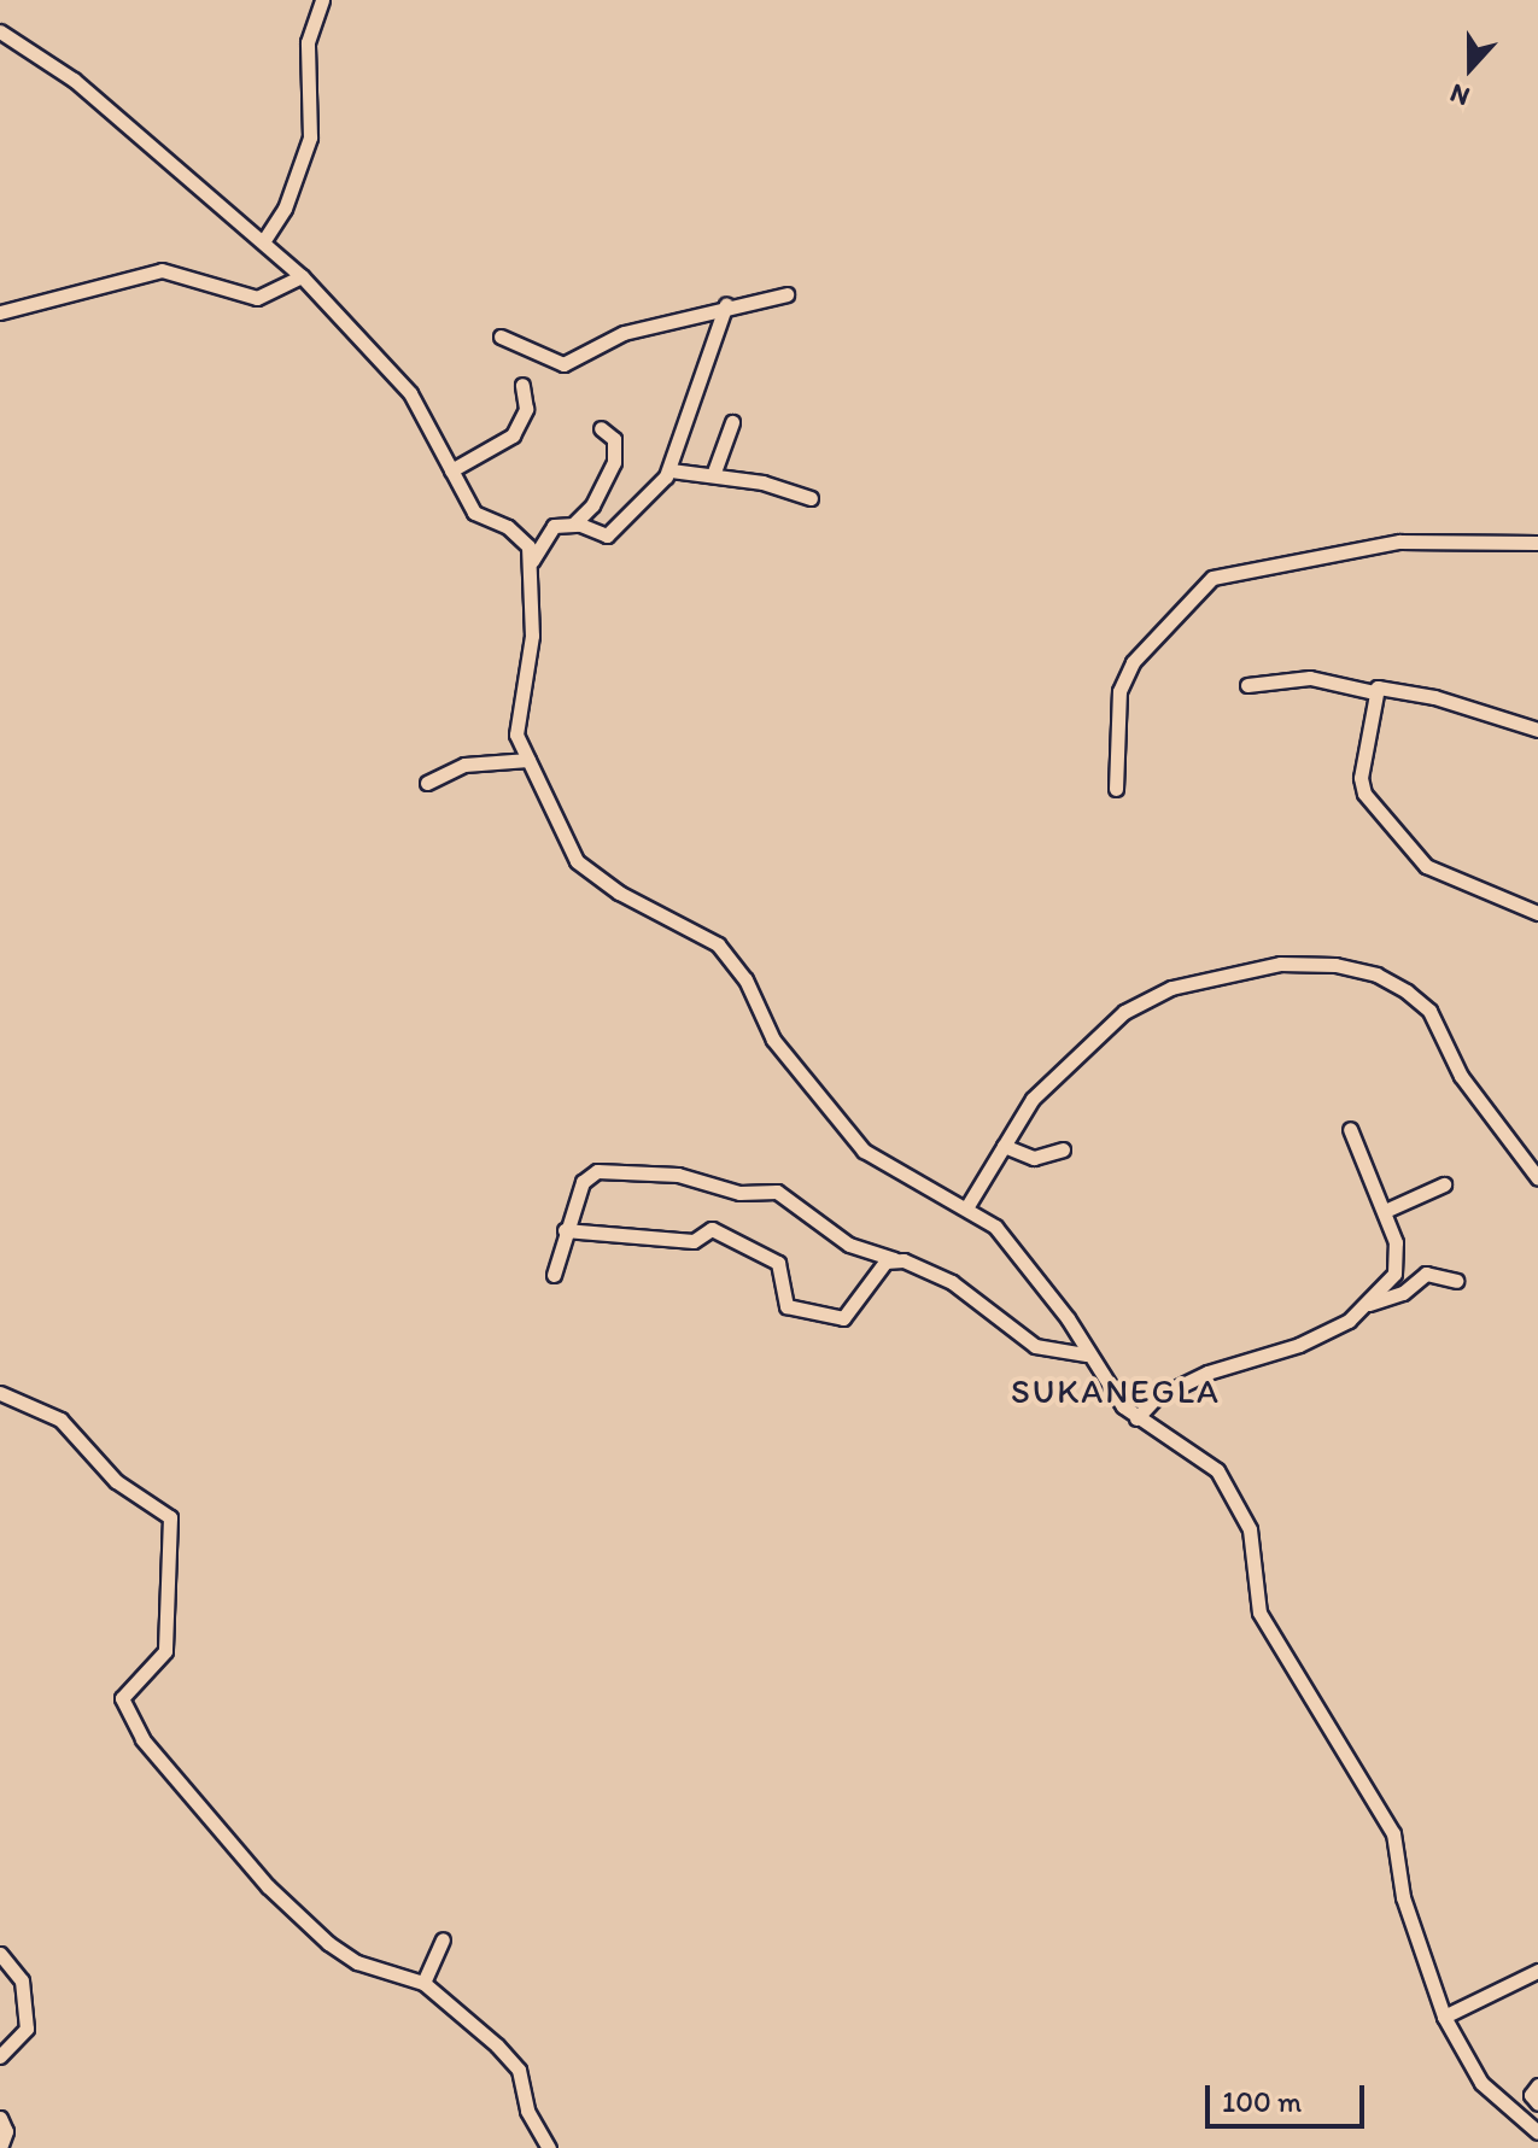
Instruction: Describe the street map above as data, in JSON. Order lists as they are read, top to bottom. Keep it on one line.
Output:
{"districts":["SUKANEGLA"],"scale_bar":"100 m","north":"bottom"}
